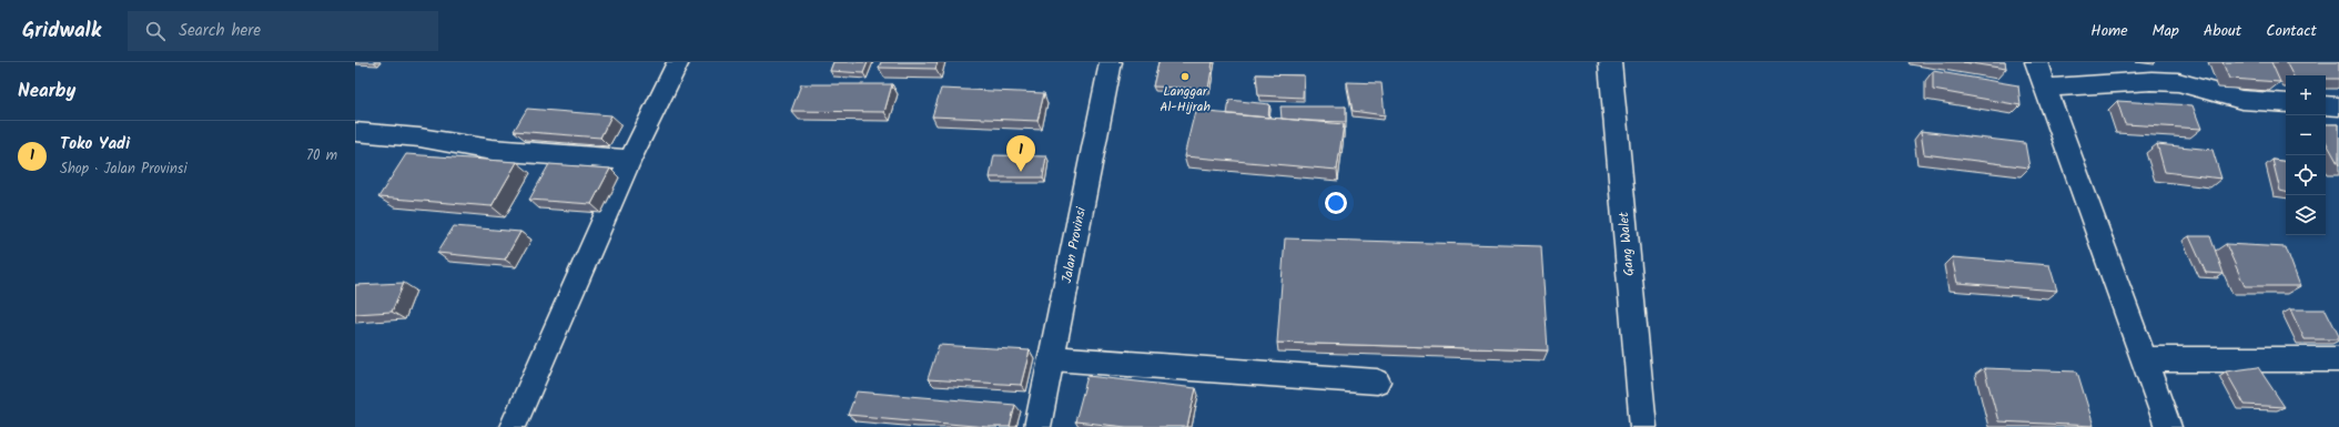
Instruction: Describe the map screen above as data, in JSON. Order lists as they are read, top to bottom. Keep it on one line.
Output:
{"streets":{"street":["Gang Walet","Jalan Provinsi"]},"places":["Langgar Al-Hijrah"],"page":{"header":"Gridwalk","search":"Search here","nav":["Home","Map","About","Contact"],"heading":"Nearby","map_buttons":["+","−"],"list":[{"mark":"1","name":"Toko Yadi","note":"Shop · Jalan Provinsi","value":"70 m"}],"pins":"1"}}
